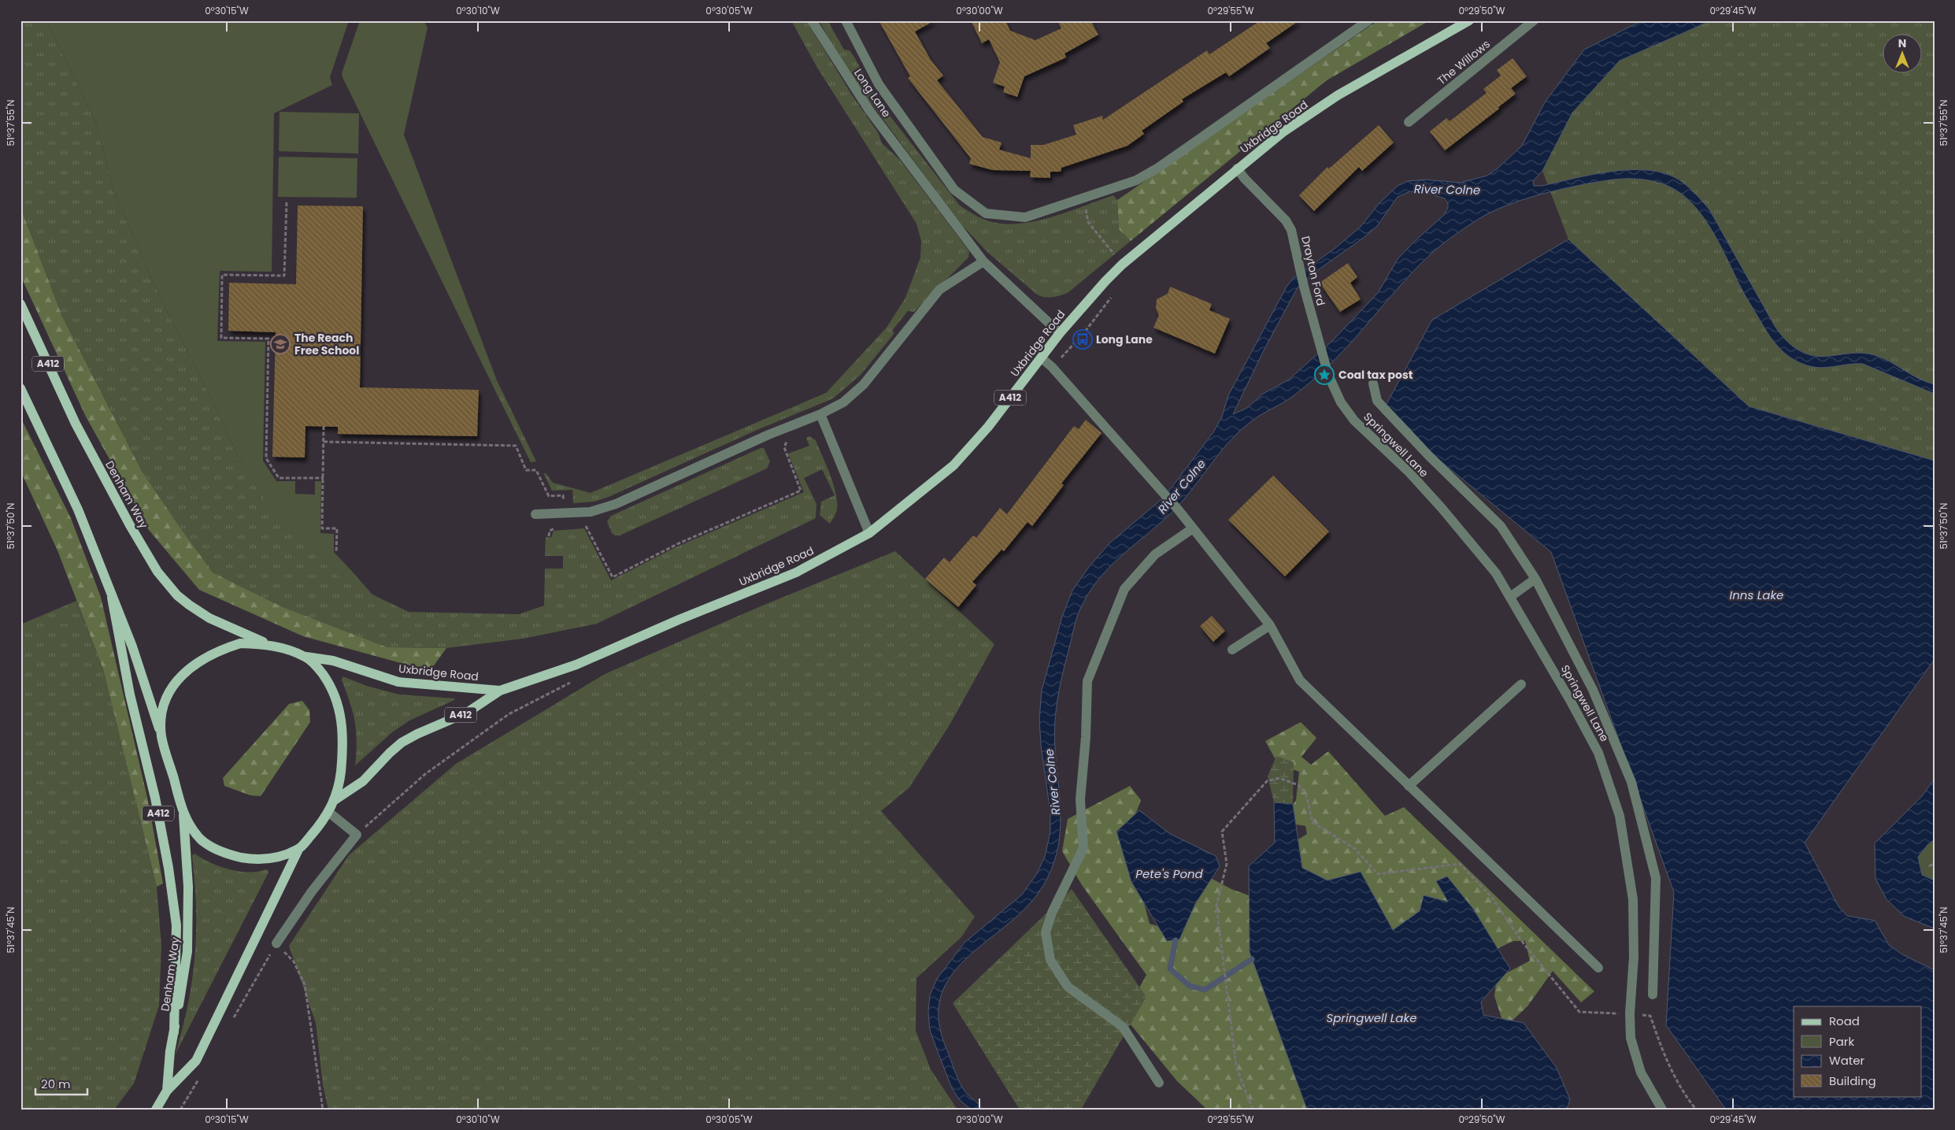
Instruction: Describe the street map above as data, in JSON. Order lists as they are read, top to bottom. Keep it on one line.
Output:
{"streets":{"main road":["Uxbridge Road","A412","Denham Way"],"street":["The Willows","Long Lane","Drayton Ford","Springwell Lane"]},"crossings":[["Long Lane","Uxbridge Road"],["Uxbridge Road","Drayton Ford"],["Uxbridge Road","Denham Way"],["Drayton Ford","Springwell Lane"],["A412","Denham Way"]],"water":["River Colne","Inns Lake","Pete's Pond","Springwell Lake"],"places":{"bus stop":["Long Lane"],"school or university":["The Reach Free School"],"place":["Coal tax post"]},"legend":["Road","Park","Water","Building"],"scale_bar":"20 m","north":"top","coordinates":["0°30'15\"W","0°30'10\"W","0°30'05\"W","0°30'00\"W","0°29'55\"W","0°29'50\"W","0°29'45\"W","51°37'55\"N","51°37'50\"N","51°37'45\"N"]}
